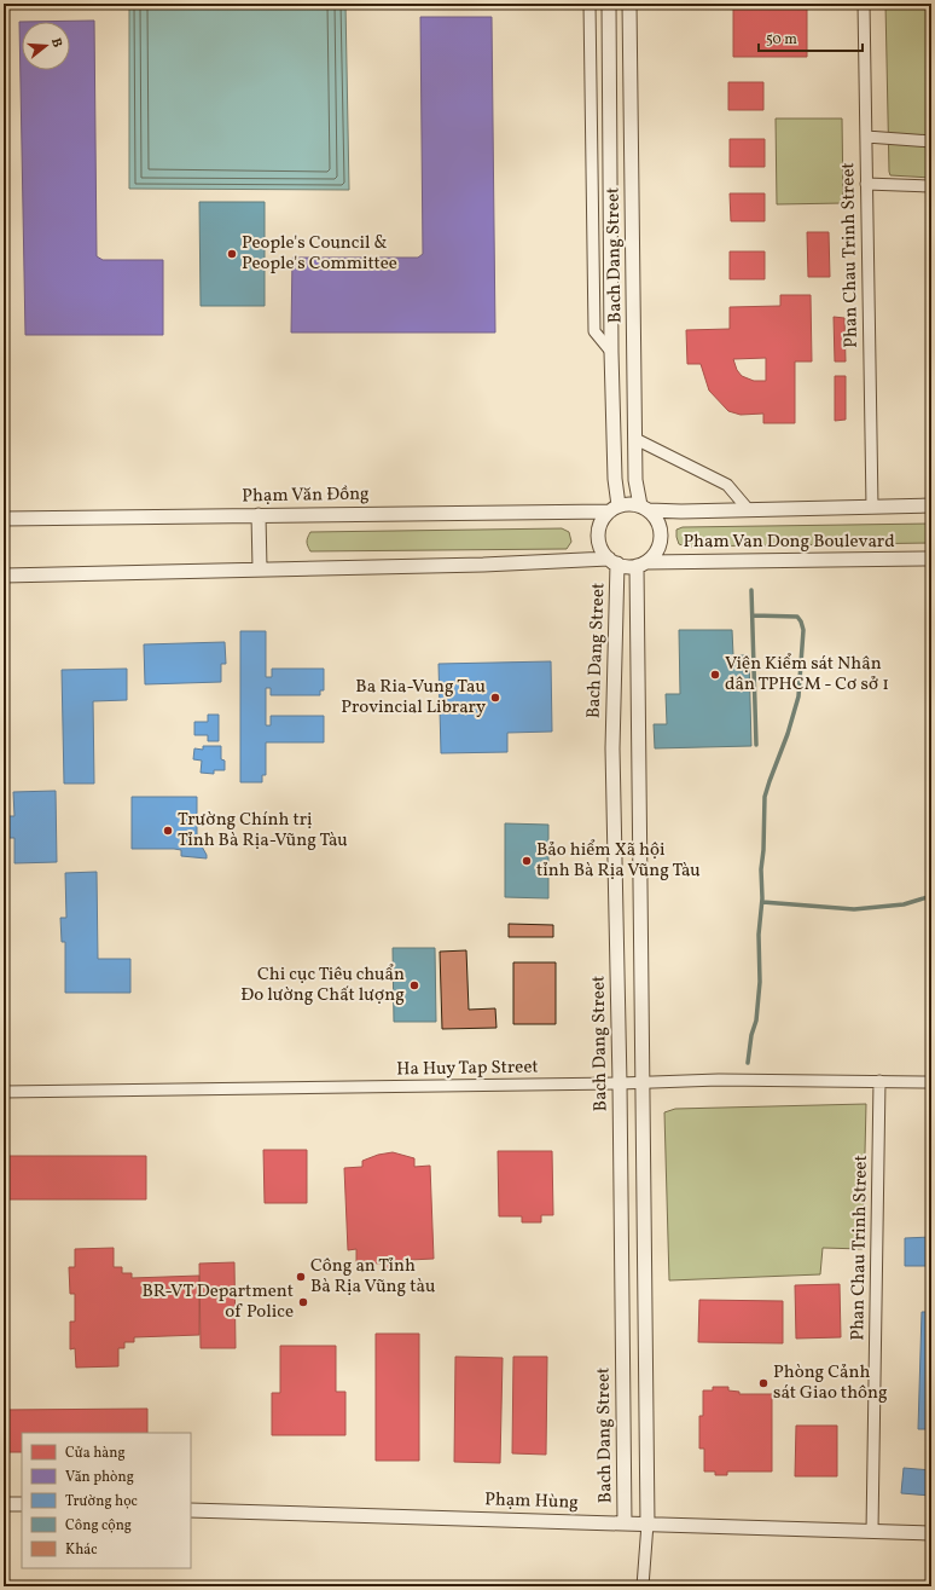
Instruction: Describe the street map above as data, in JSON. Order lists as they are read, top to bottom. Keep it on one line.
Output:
{"streets":{"street":["Bach Dang Street","Phan Chau Trinh Street","Phạm Văn Đồng","Pham Van Dong Boulevard","Ha Huy Tap Street","Phạm Hùng"]},"crossings":[["Bach Dang Street","Phạm Văn Đồng"],["Bach Dang Street","Pham Van Dong Boulevard"],["Bach Dang Street","Ha Huy Tap Street"],["Bach Dang Street","Phạm Hùng"],["Phan Chau Trinh Street","Pham Van Dong Boulevard"],["Phan Chau Trinh Street","Ha Huy Tap Street"],["Phan Chau Trinh Street","Phạm Hùng"],["Phạm Văn Đồng","Pham Van Dong Boulevard"]],"places":["People's Council & People's Committee","Viện Kiểm sát Nhân dân TPHCM - Cơ sở 1","Ba Ria-Vung Tau Provincial Library","Trường Chính trị Tỉnh Bà Rịa-Vũng Tàu","Bảo hiểm Xã hội tỉnh Bà Rịa Vũng Tàu","Chi cục Tiêu chuẩn Đo lường Chất lượng","Công an Tỉnh Bà Rịa Vũng tàu","BR-VT Department of Police","Phòng Cảnh sát Giao thông"],"legend":["Cửa hàng","Văn phòng","Trường học","Công cộng","Khác"],"scale_bar":"50 m","north":"right"}
